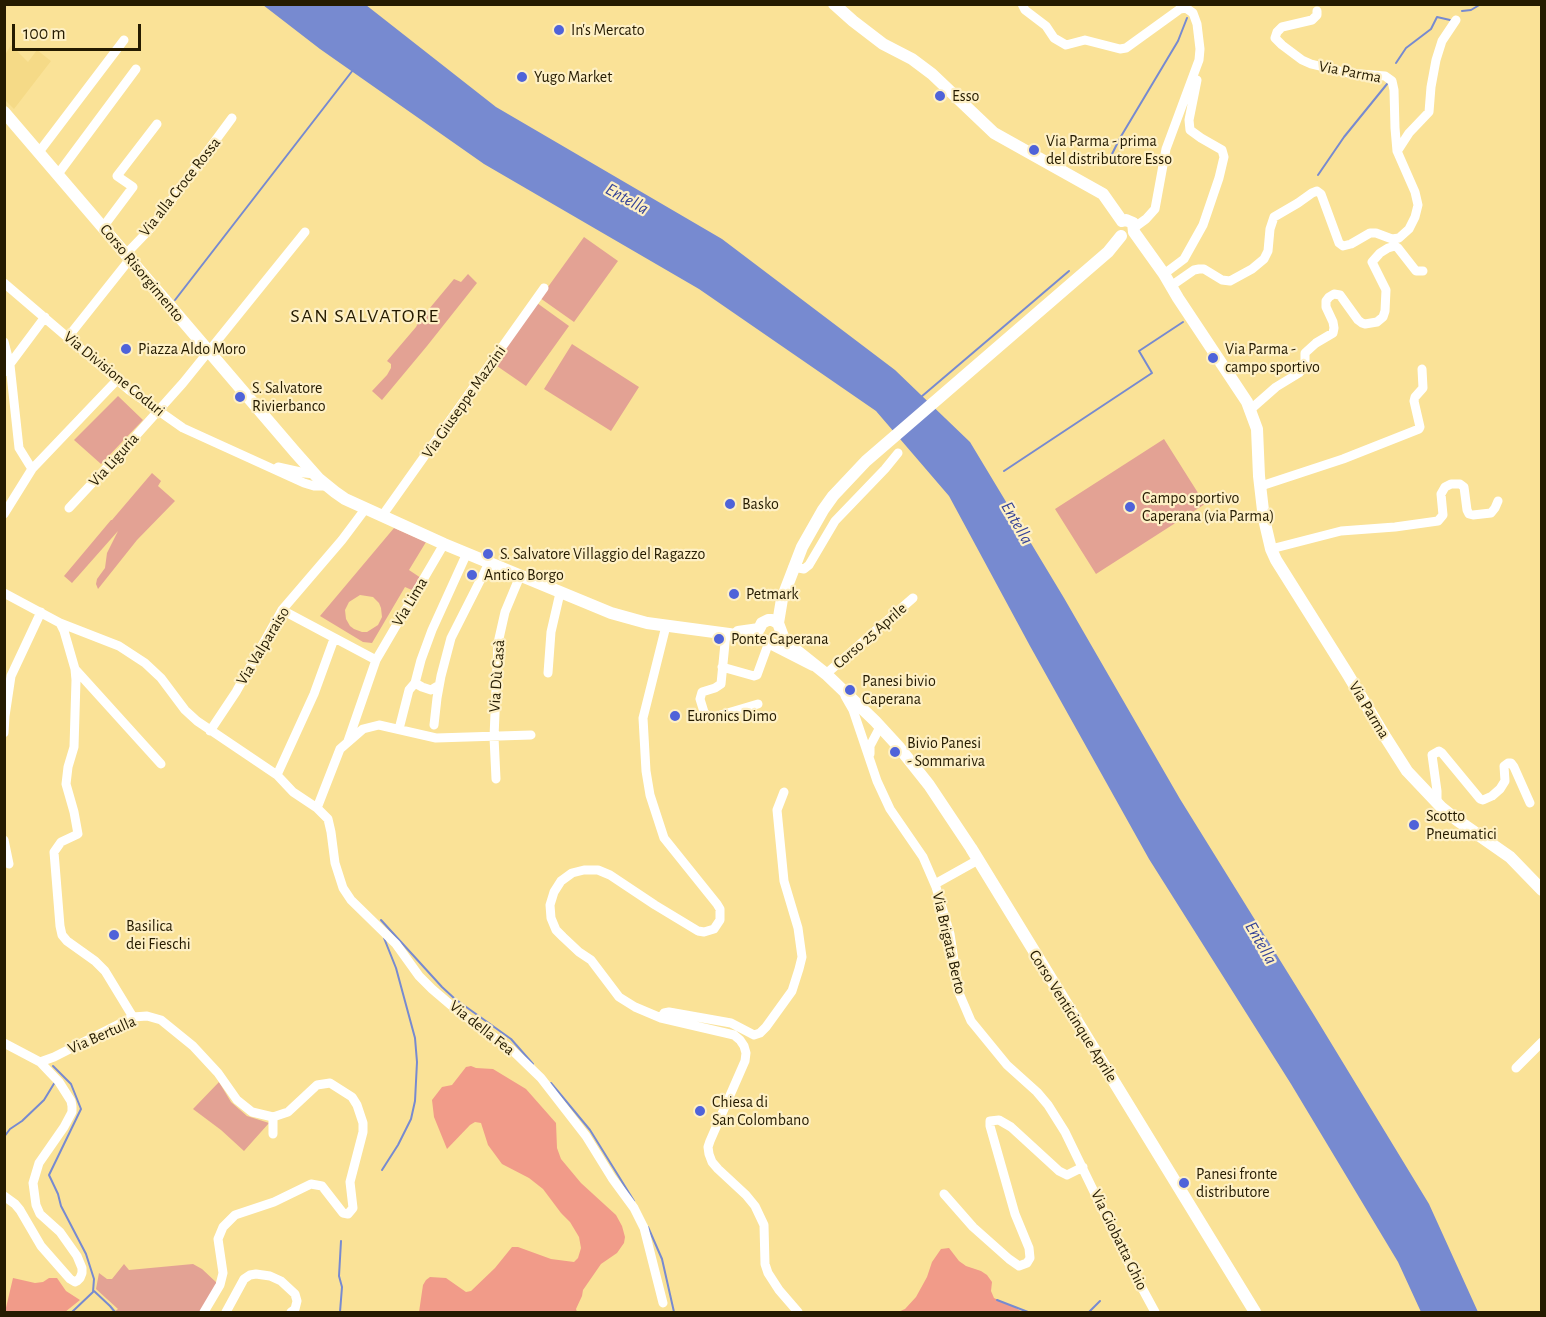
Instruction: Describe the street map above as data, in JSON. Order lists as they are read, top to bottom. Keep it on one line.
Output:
{"streets":{"main road":["Via Parma","Corso Risorgimento","Corso 25 Aprile","Corso Venticinque Aprile"],"street":["Via alla Croce Rossa","Via Divisione Coduri","Via Giuseppe Mazzini","Via Liguria","Via Lima","Via Valparaiso","Via Dù Casà","Via Brigata Berto","Via della Fea","Via Bertulla","Via Giobatta Ghio"]},"crossings":[["Via alla Croce Rossa","Corso Risorgimento"],["Via alla Croce Rossa","Via Divisione Coduri"],["Corso Risorgimento","Via Divisione Coduri"],["Corso Risorgimento","Via Giuseppe Mazzini"],["Corso Risorgimento","Via Liguria"],["Corso Risorgimento","Via Lima"],["Corso Risorgimento","Corso 25 Aprile"],["Corso Risorgimento","Via Valparaiso"],["Corso Risorgimento","Via Dù Casà"],["Via Divisione Coduri","Via Liguria"],["Via Lima","Via della Fea"],["Corso 25 Aprile","Via Brigata Berto"],["Corso 25 Aprile","Corso Venticinque Aprile"],["Via Valparaiso","Via della Fea"],["Via Brigata Berto","Via Giobatta Ghio"]],"districts":["SAN SALVATORE"],"water":["Entella"],"places":["In's Mercato","Yugo Market","Esso","Via Parma - prima del distributore Esso","Piazza Aldo Moro","Via Parma - campo sportivo","S. Salvatore Rivierbanco","Basko","Campo sportivo Caperana (via Parma)","S. Salvatore Villaggio del Ragazzo","Antico Borgo","Petmark","Ponte Caperana","Panesi bivio Caperana","Euronics Dimo","Bivio Panesi - Sommariva","Scotto Pneumatici","Basilica dei Fieschi","Chiesa di San Colombano","Panesi fronte distributore"],"scale_bar":"100 m"}
